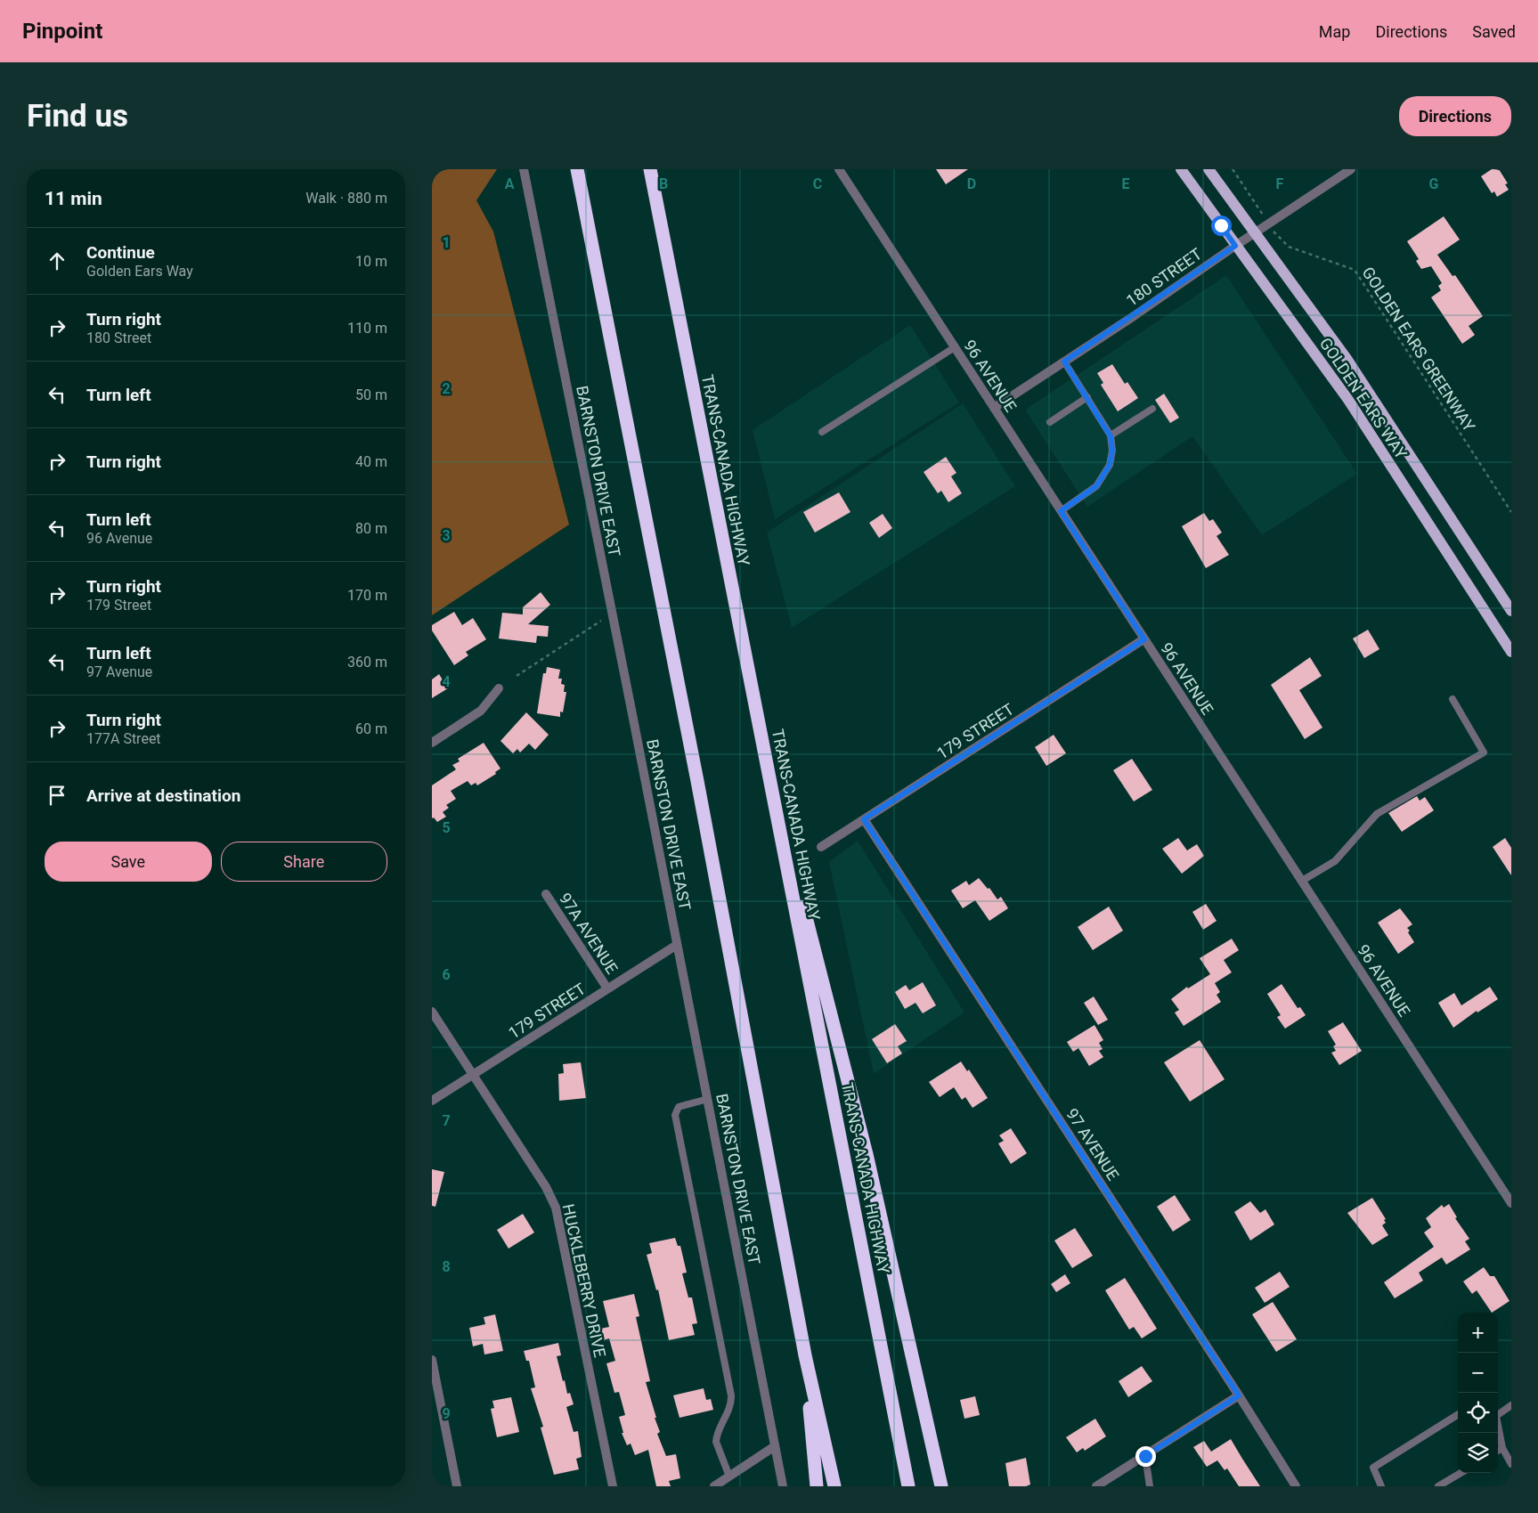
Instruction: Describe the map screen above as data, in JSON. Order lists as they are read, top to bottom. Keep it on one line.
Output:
{"streets":{"highway":["TRANS-CANADA HIGHWAY"],"main road":["GOLDEN EARS WAY"],"street":["180 STREET","96 AVENUE","BARNSTON DRIVE EAST","179 STREET","97A AVENUE","97 AVENUE","HUCKLEBERRY DRIVE"],"path":["GOLDEN EARS GREENWAY"]},"crossings":[["180 STREET","GOLDEN EARS GREENWAY"],["180 STREET","96 AVENUE"],["180 STREET","GOLDEN EARS WAY"],["96 AVENUE","179 STREET"],["BARNSTON DRIVE EAST","179 STREET"],["179 STREET","97A AVENUE"],["179 STREET","97 AVENUE"],["179 STREET","HUCKLEBERRY DRIVE"]],"page":{"header":"Pinpoint","nav":["Map","Directions","Saved"],"buttons":["Directions",["Save","Share"]],"title":"Find us","heading":["11 min","Walk · 880 m"],"list":[["Continue","Golden Ears Way","10 m"],["Turn right","180 Street","110 m"],["Turn left","50 m"],["Turn right","40 m"],["Turn left","96 Avenue","80 m"],["Turn right","179 Street","170 m"],["Turn left","97 Avenue","360 m"],["Turn right","177A Street","60 m"],"Arrive at destination"],"map_buttons":["+","−"]},"grid":{"columns":["A","B","C","D","E","F","G"],"rows":["1","2","3","4","5","6","7","8","9"]}}
